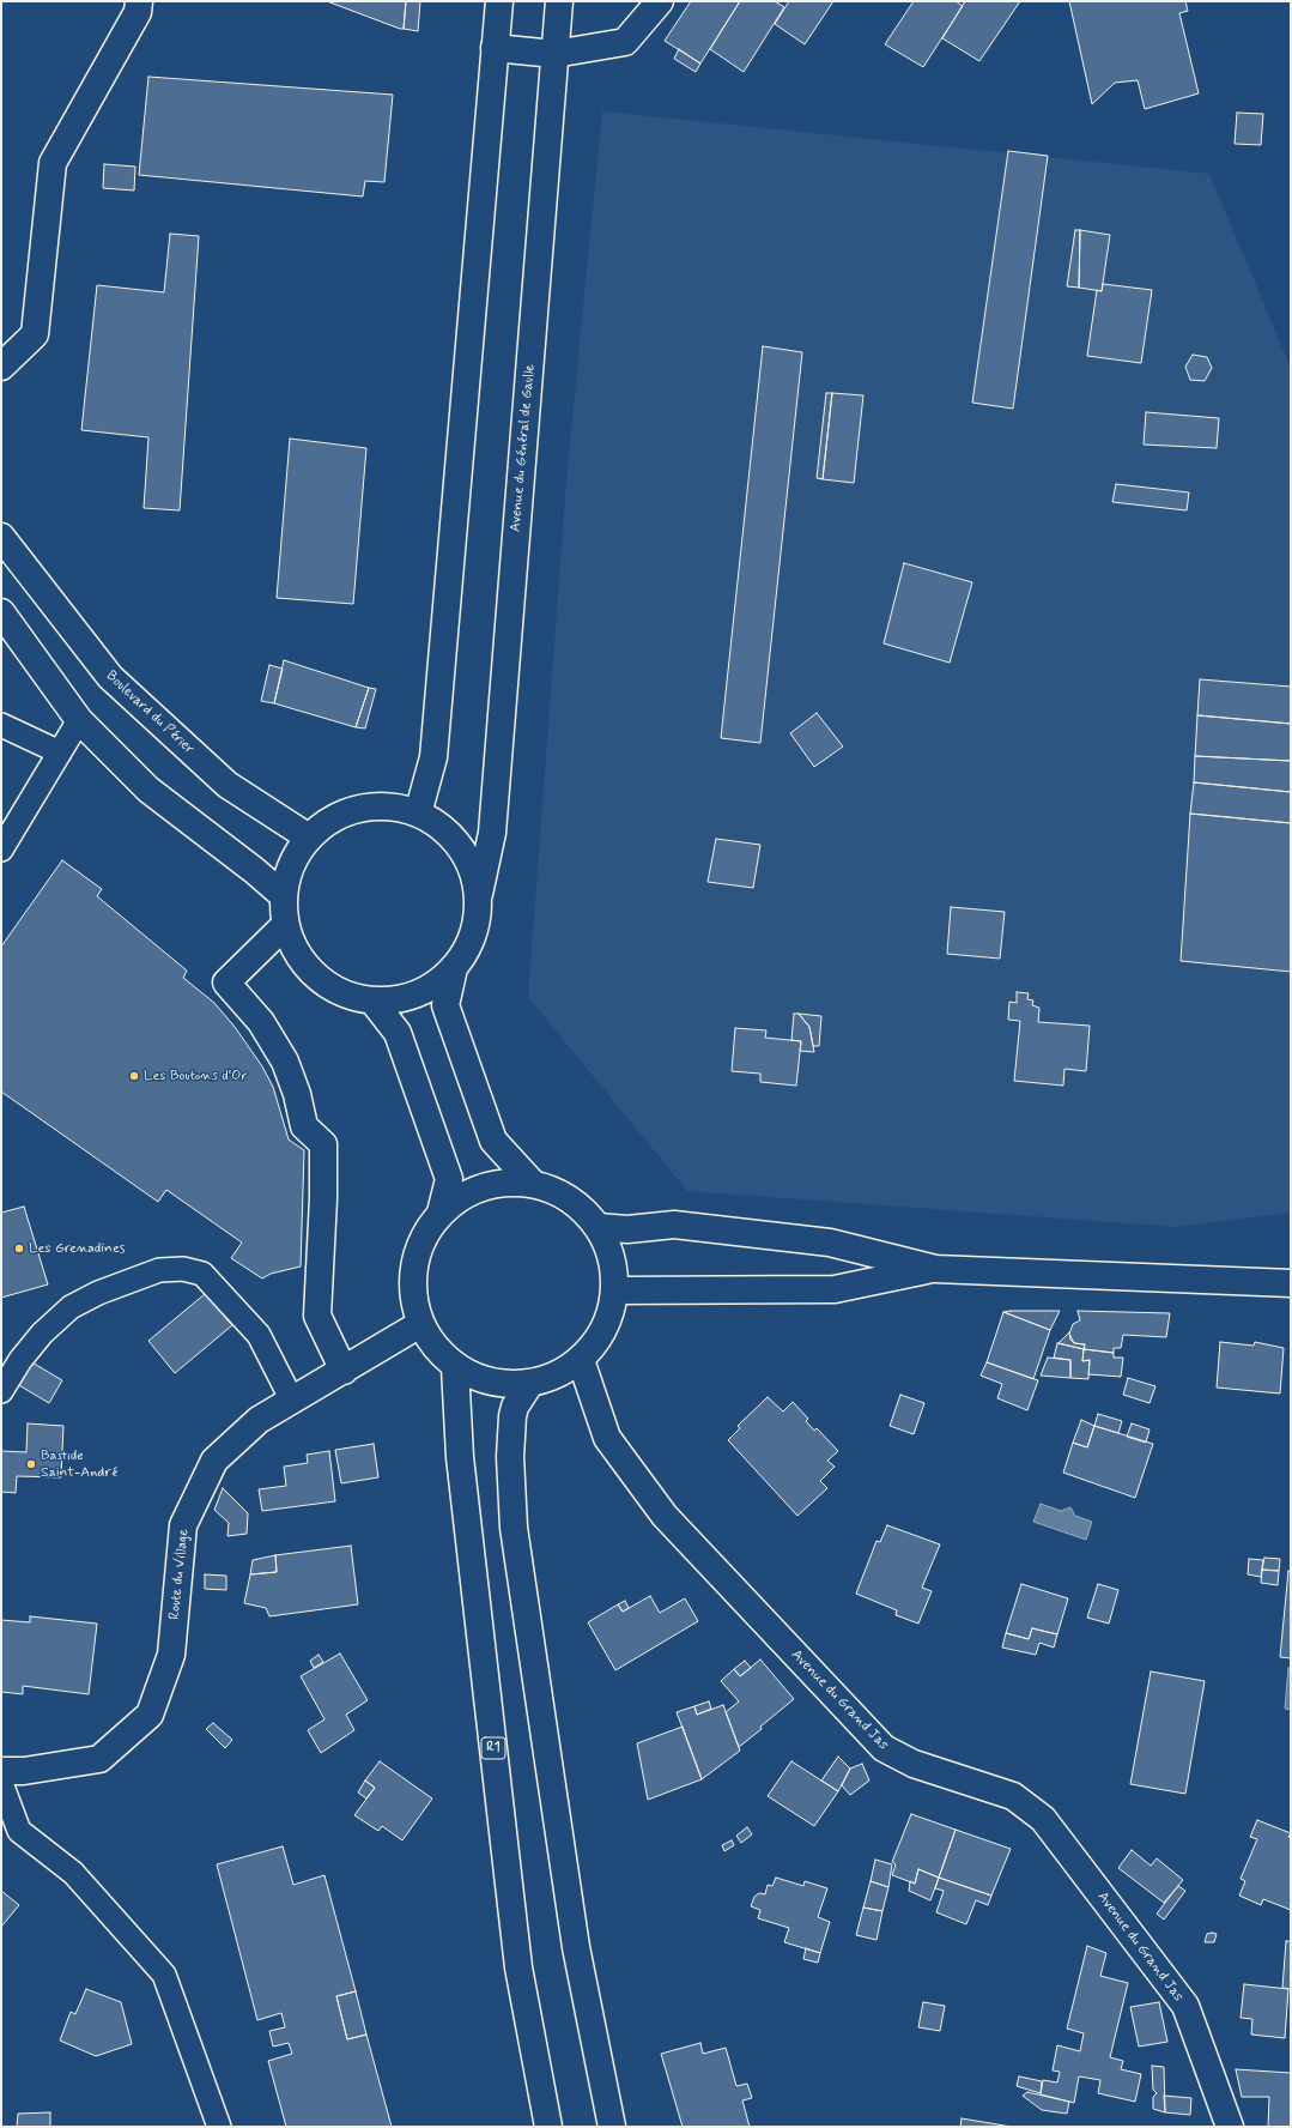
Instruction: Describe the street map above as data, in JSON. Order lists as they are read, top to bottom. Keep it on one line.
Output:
{"streets":{"main road":["Avenue du Général de Gaulle","Boulevard du Périer","Route du Village","Avenue du Grand Jas","R1"]},"places":["Les Boutons d'Or","Les Grenadines","Bastide Saint-André"]}
